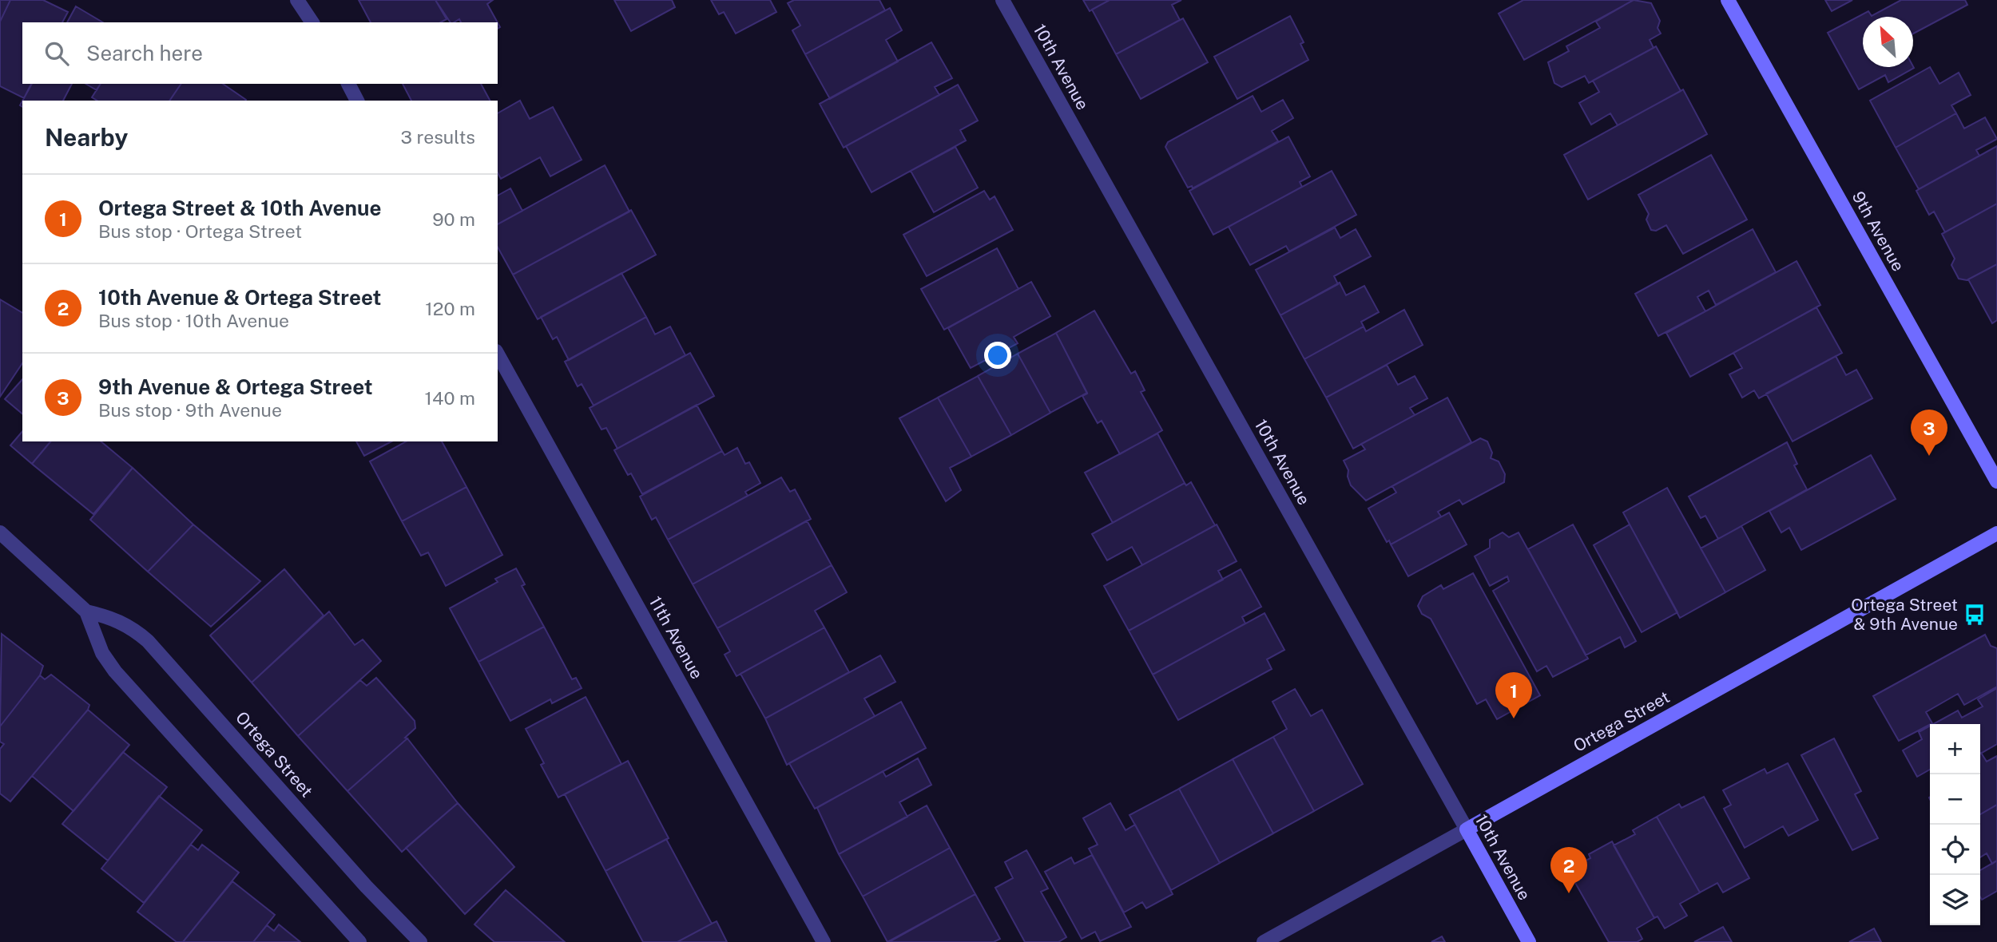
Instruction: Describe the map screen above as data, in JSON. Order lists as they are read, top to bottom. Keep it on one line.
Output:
{"streets":{"street":["10th Avenue","9th Avenue","11th Avenue","Ortega Street"]},"crossings":[["10th Avenue","Ortega Street"]],"places":{"bus stop":["Ortega Street & 9th Avenue"]},"north":"top left","page":{"search":"Search here","heading":["Nearby","3 results"],"list":[{"mark":"1","name":"Ortega Street & 10th Avenue","note":"Bus stop · Ortega Street","value":"90 m"},{"mark":"2","name":"10th Avenue & Ortega Street","note":"Bus stop · 10th Avenue","value":"120 m"},{"mark":"3","name":"9th Avenue & Ortega Street","note":"Bus stop · 9th Avenue","value":"140 m"}],"pins":["3","1","2"],"map_buttons":["+","−"]}}
